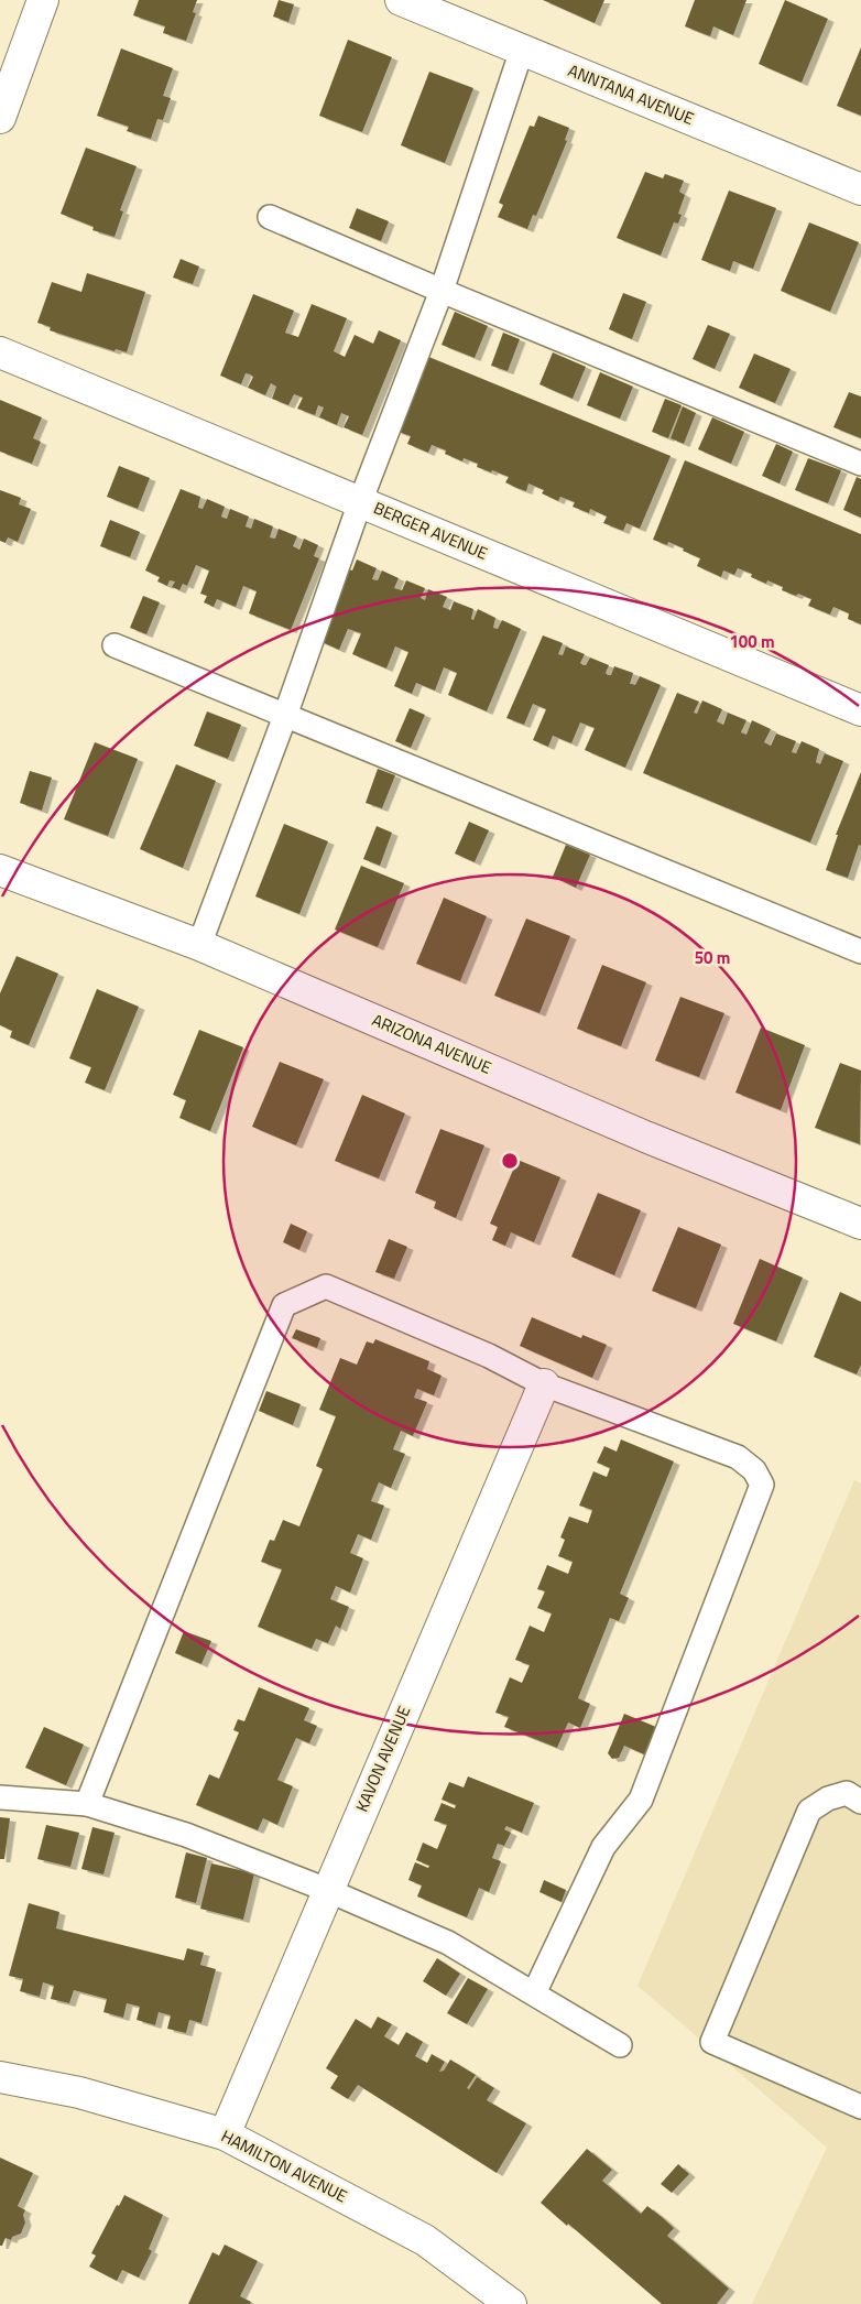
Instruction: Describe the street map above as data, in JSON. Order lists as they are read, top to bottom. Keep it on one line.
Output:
{"streets":{"street":["ANNTANA AVENUE","BERGER AVENUE","ARIZONA AVENUE","KAVON AVENUE","HAMILTON AVENUE"]},"crossings":[["KAVON AVENUE","HAMILTON AVENUE"]],"rings":["100 m","50 m"]}
